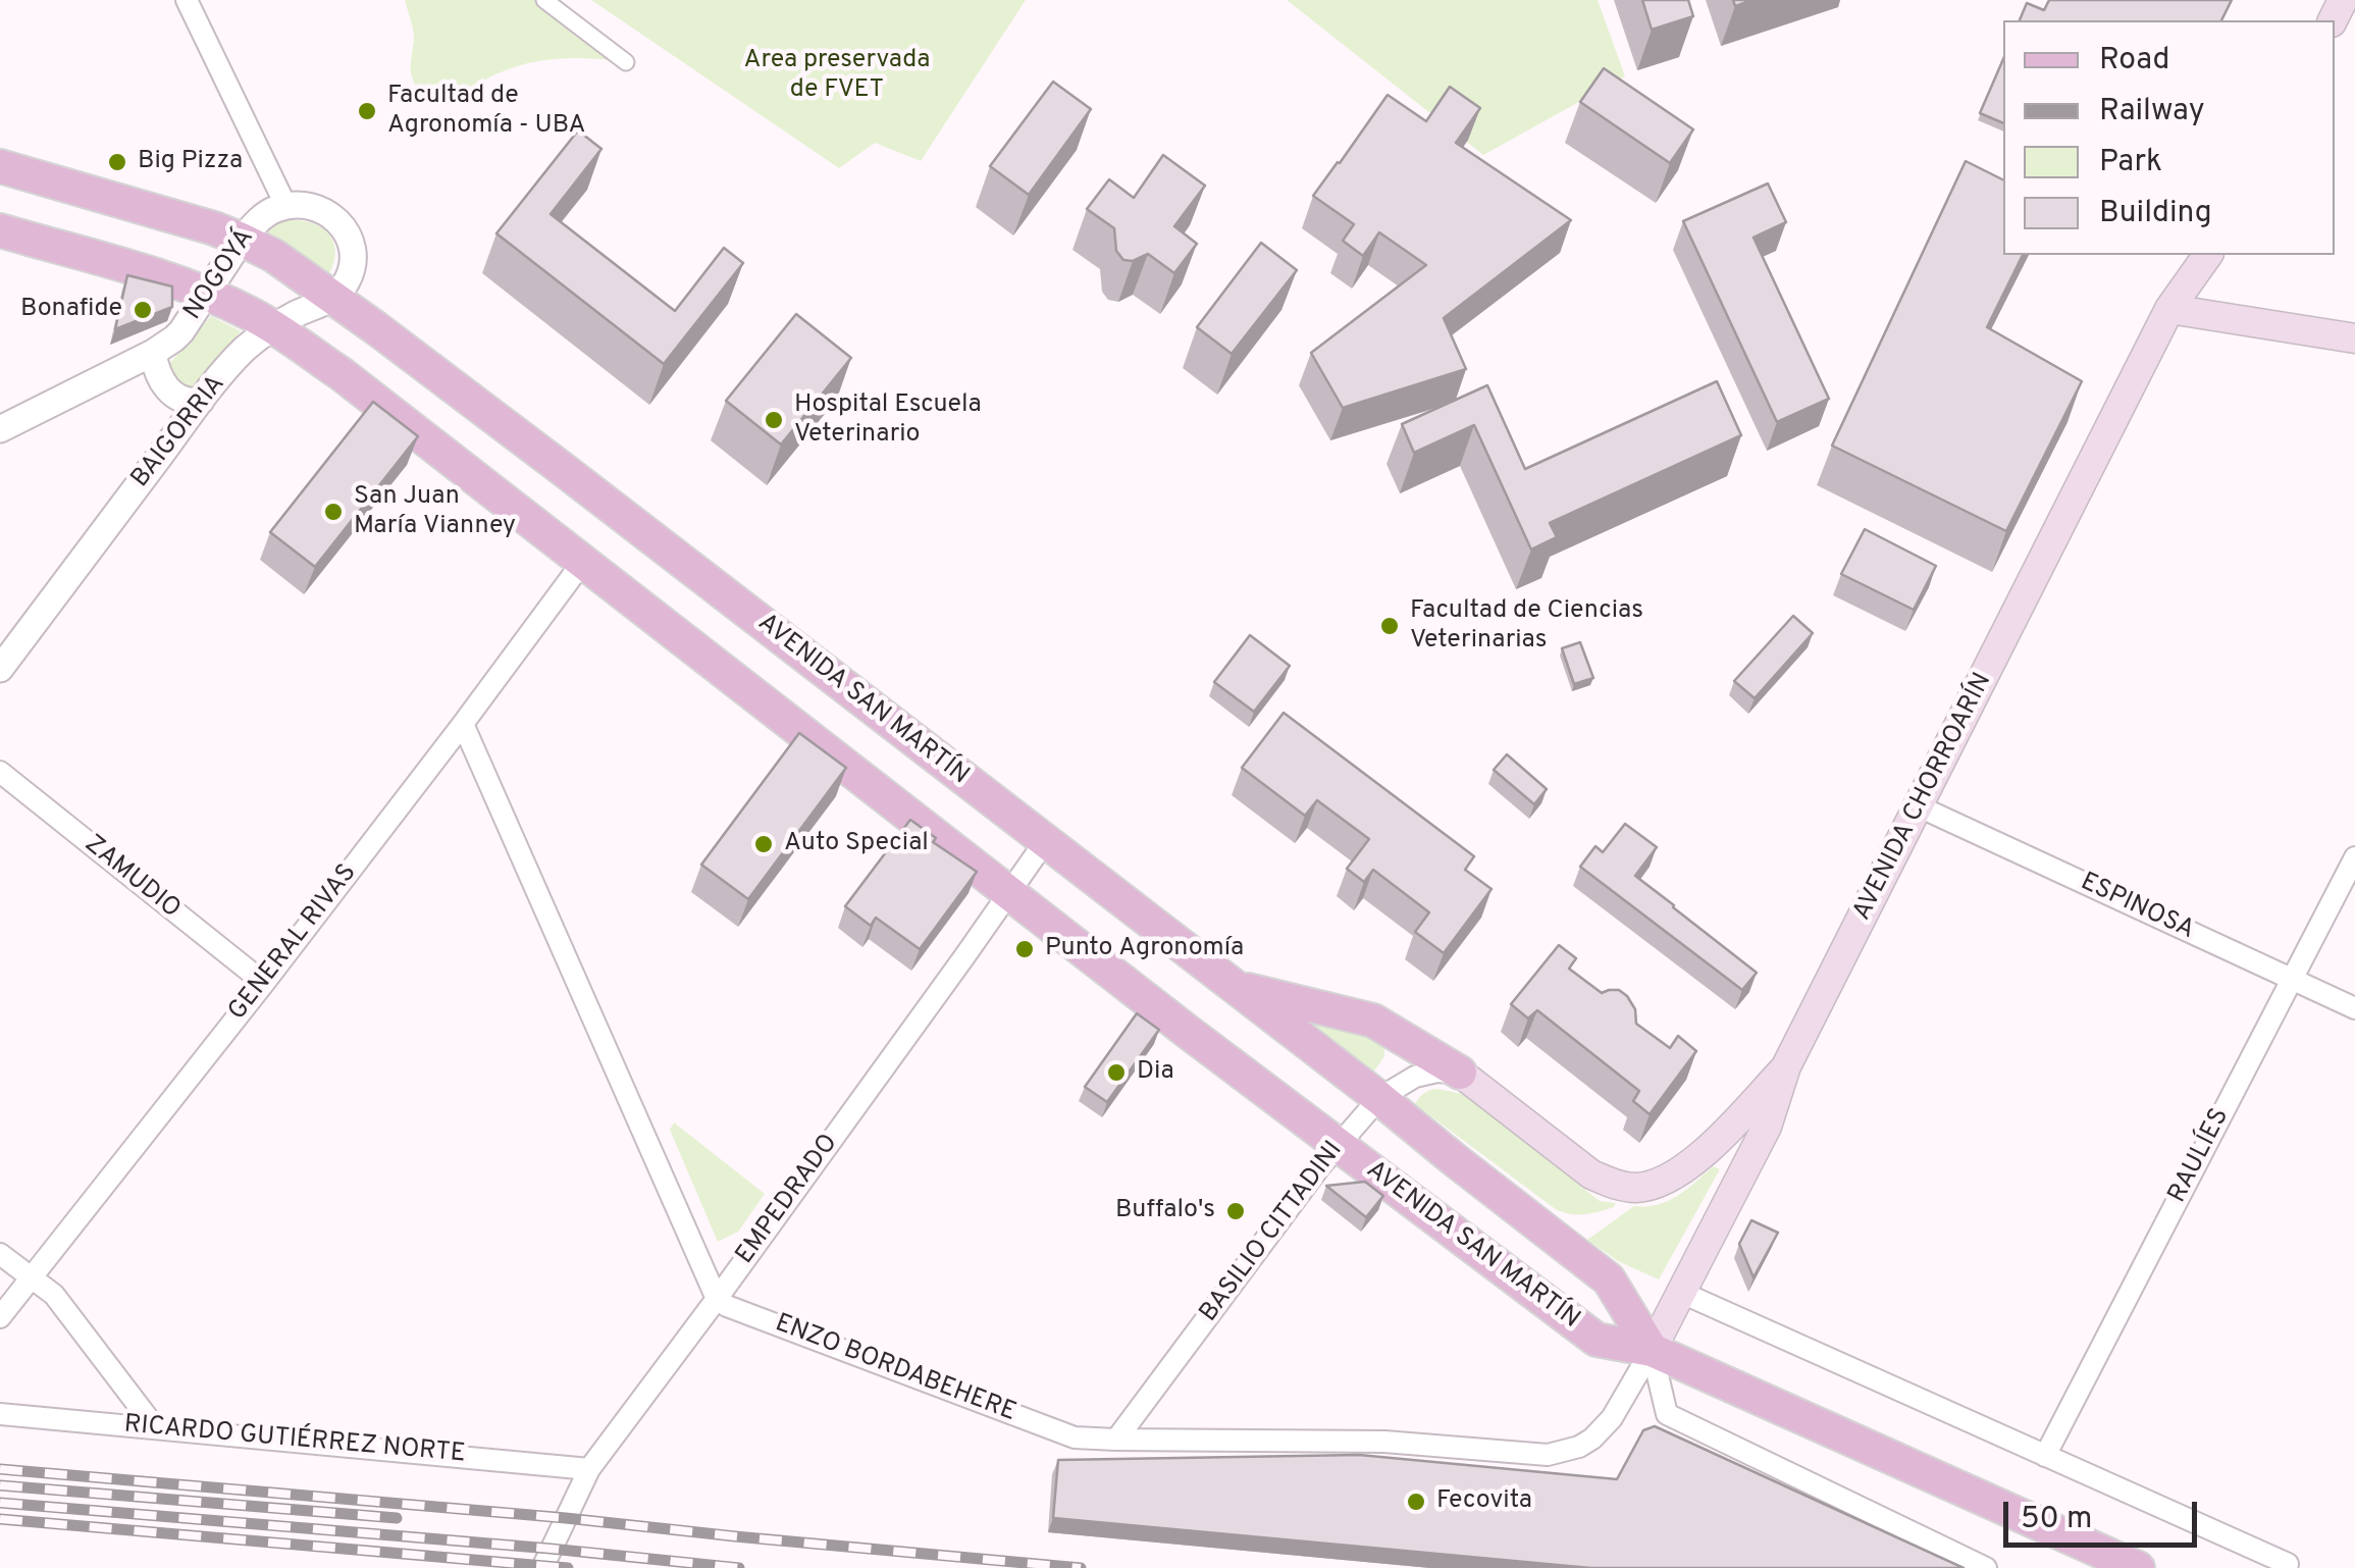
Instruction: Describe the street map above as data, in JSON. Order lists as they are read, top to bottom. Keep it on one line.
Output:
{"streets":{"main road":["AVENIDA SAN MARTÍN","AVENIDA CHORROARÍN"],"street":["NOGOYÁ","BAIGORRIA","ZAMUDIO","ESPINOSA","GENERAL RIVAS","RAULÍES","EMPEDRADO","BASILIO CITTADINI","ENZO BORDABEHERE","RICARDO GUTIÉRREZ NORTE"]},"crossings":[["NOGOYÁ","AVENIDA SAN MARTÍN"],["BAIGORRIA","AVENIDA SAN MARTÍN"],["AVENIDA SAN MARTÍN","AVENIDA CHORROARÍN"],["AVENIDA SAN MARTÍN","GENERAL RIVAS"],["AVENIDA SAN MARTÍN","EMPEDRADO"],["AVENIDA SAN MARTÍN","BASILIO CITTADINI"],["AVENIDA SAN MARTÍN","ENZO BORDABEHERE"],["AVENIDA CHORROARÍN","ESPINOSA"],["AVENIDA CHORROARÍN","ENZO BORDABEHERE"],["ZAMUDIO","GENERAL RIVAS"],["ESPINOSA","RAULÍES"],["EMPEDRADO","ENZO BORDABEHERE"],["EMPEDRADO","RICARDO GUTIÉRREZ NORTE"],["BASILIO CITTADINI","ENZO BORDABEHERE"]],"parks":["Area preservada de FVET"],"places":["Facultad de Agronomía - UBA","Big Pizza","Bonafide","Hospital Escuela Veterinario","San Juan María Vianney","Facultad de Ciencias Veterinarias","Auto Special","Punto Agronomía","Dia","Buffalo's","Fecovita"],"legend":["Road","Railway","Park","Building"],"scale_bar":"50 m"}
